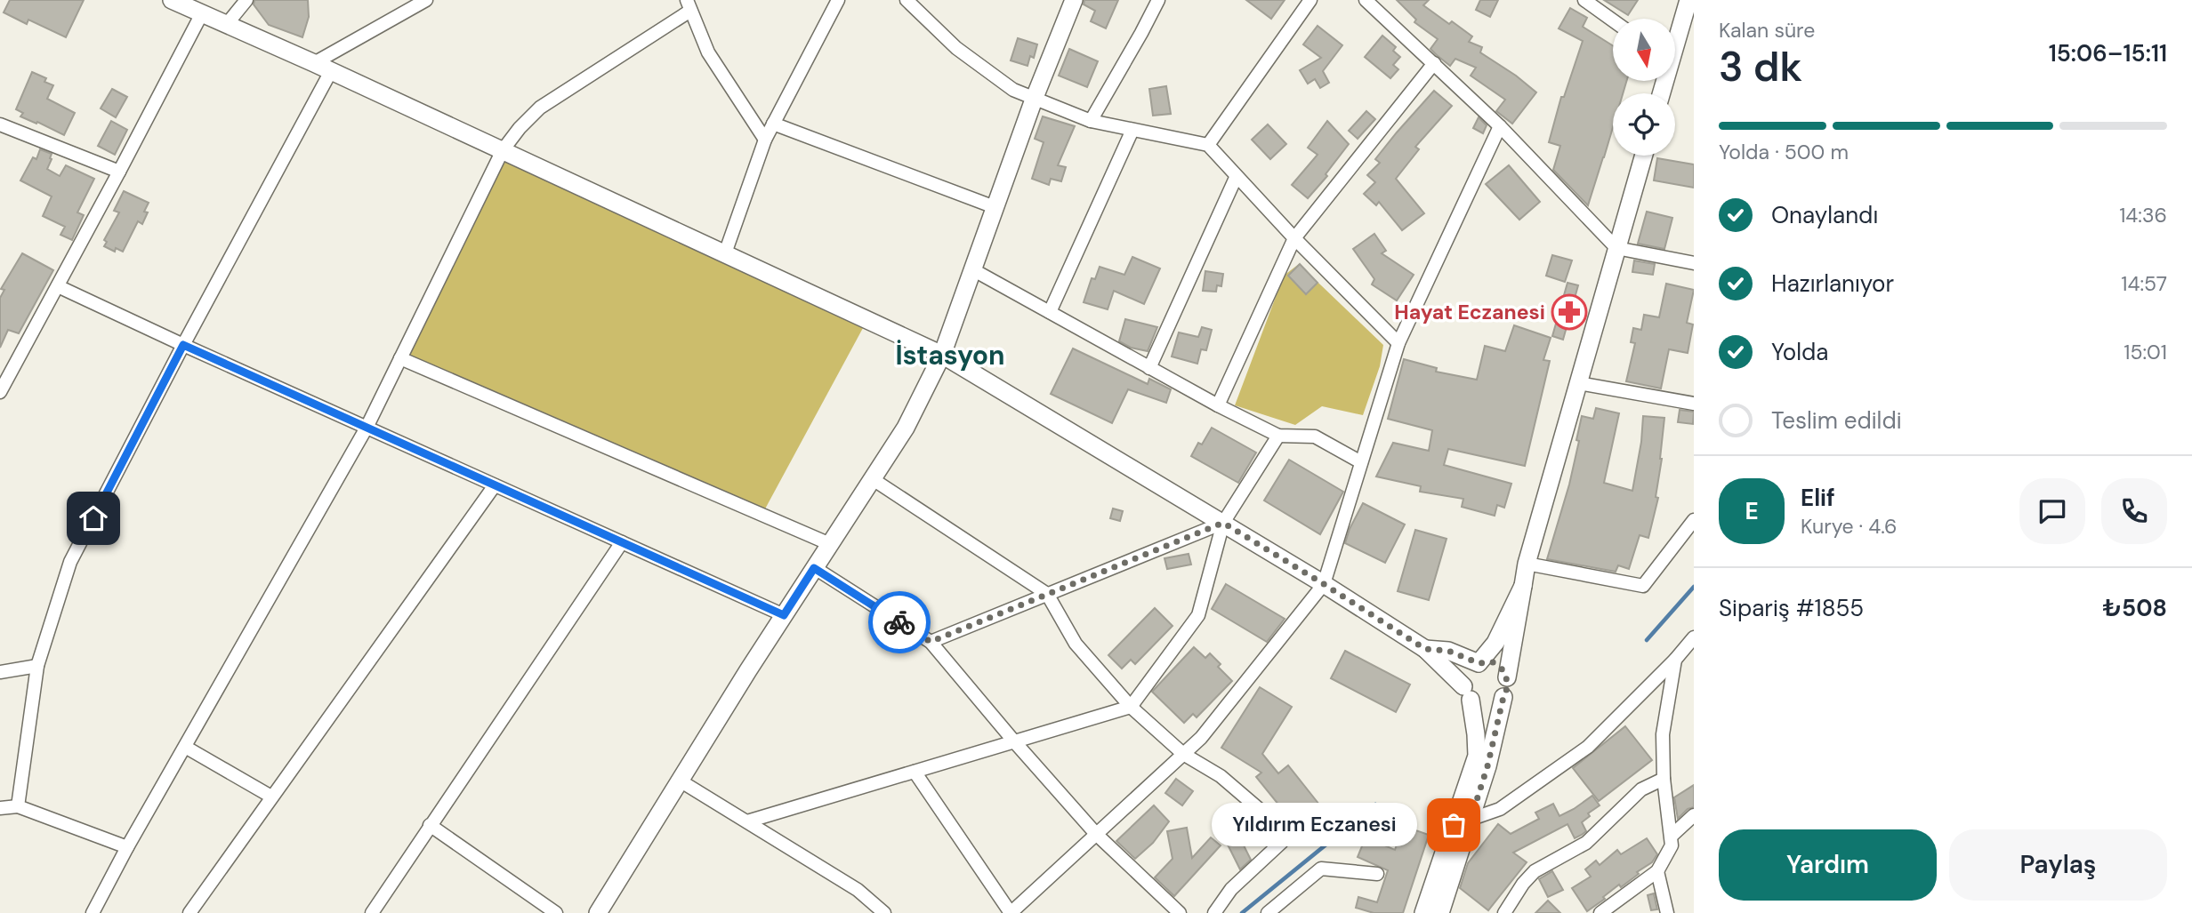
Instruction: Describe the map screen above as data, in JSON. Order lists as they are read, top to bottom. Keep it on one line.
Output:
{"districts":["İstasyon"],"places":{"pharmacy":["Hayat Eczanesi"],"other":["Yıldırım Eczanesi"]},"north":"bottom","page":{"heading":["3 dk","Kalan süre","15:06–15:11"],"panel":["Elif","Kurye · 4.6","Sipariş #1855","₺508"],"bar":"Yolda · 500 m","list":[["Onaylandı","14:36"],["Hazırlanıyor","14:57"],["Yolda","15:01"],"Teslim edildi"],"round":"E","bubble":"Yıldırım Eczanesi","buttons":["Yardım","Paylaş"]}}
